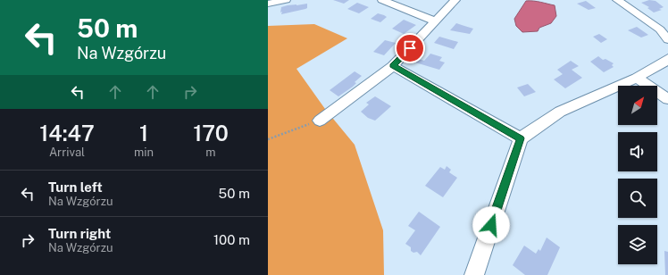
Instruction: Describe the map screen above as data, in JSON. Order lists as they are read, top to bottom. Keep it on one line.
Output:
{"north":"top right","page":{"turn":["50 m","Na Wzgórzu"],"eta":["14:47","Arrival","1","min","170","m"],"list":[{"name":"Turn left","note":"Na Wzgórzu","value":"50 m"},{"name":"Turn right","note":"Na Wzgórzu","value":"100 m"}]}}
